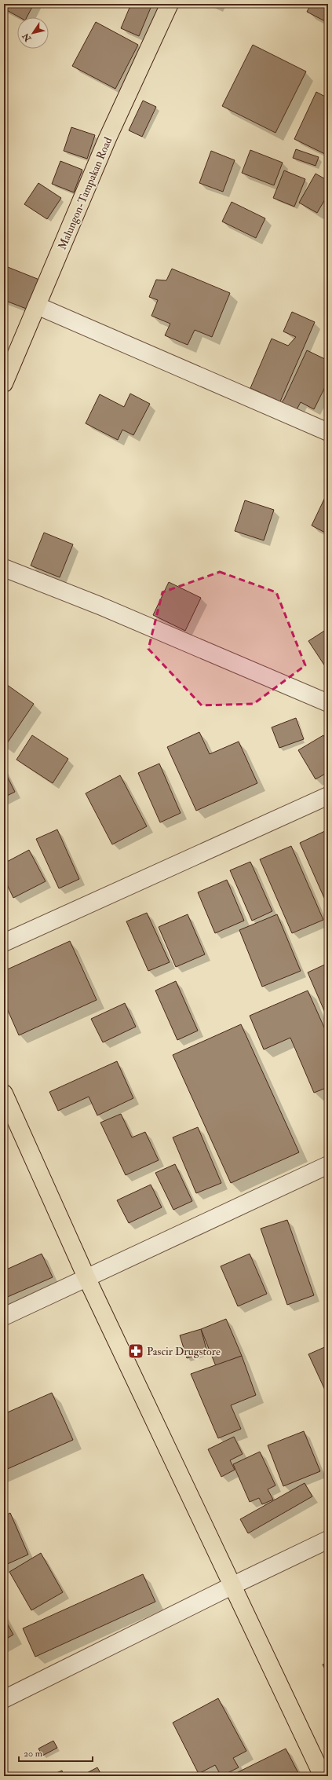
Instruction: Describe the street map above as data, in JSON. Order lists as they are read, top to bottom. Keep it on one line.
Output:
{"streets":{"main road":["Malungon-Tampakan Road"]},"places":{"pharmacy":["Pascir Drugstore"]},"scale_bar":"20 m","north":"bottom left"}
